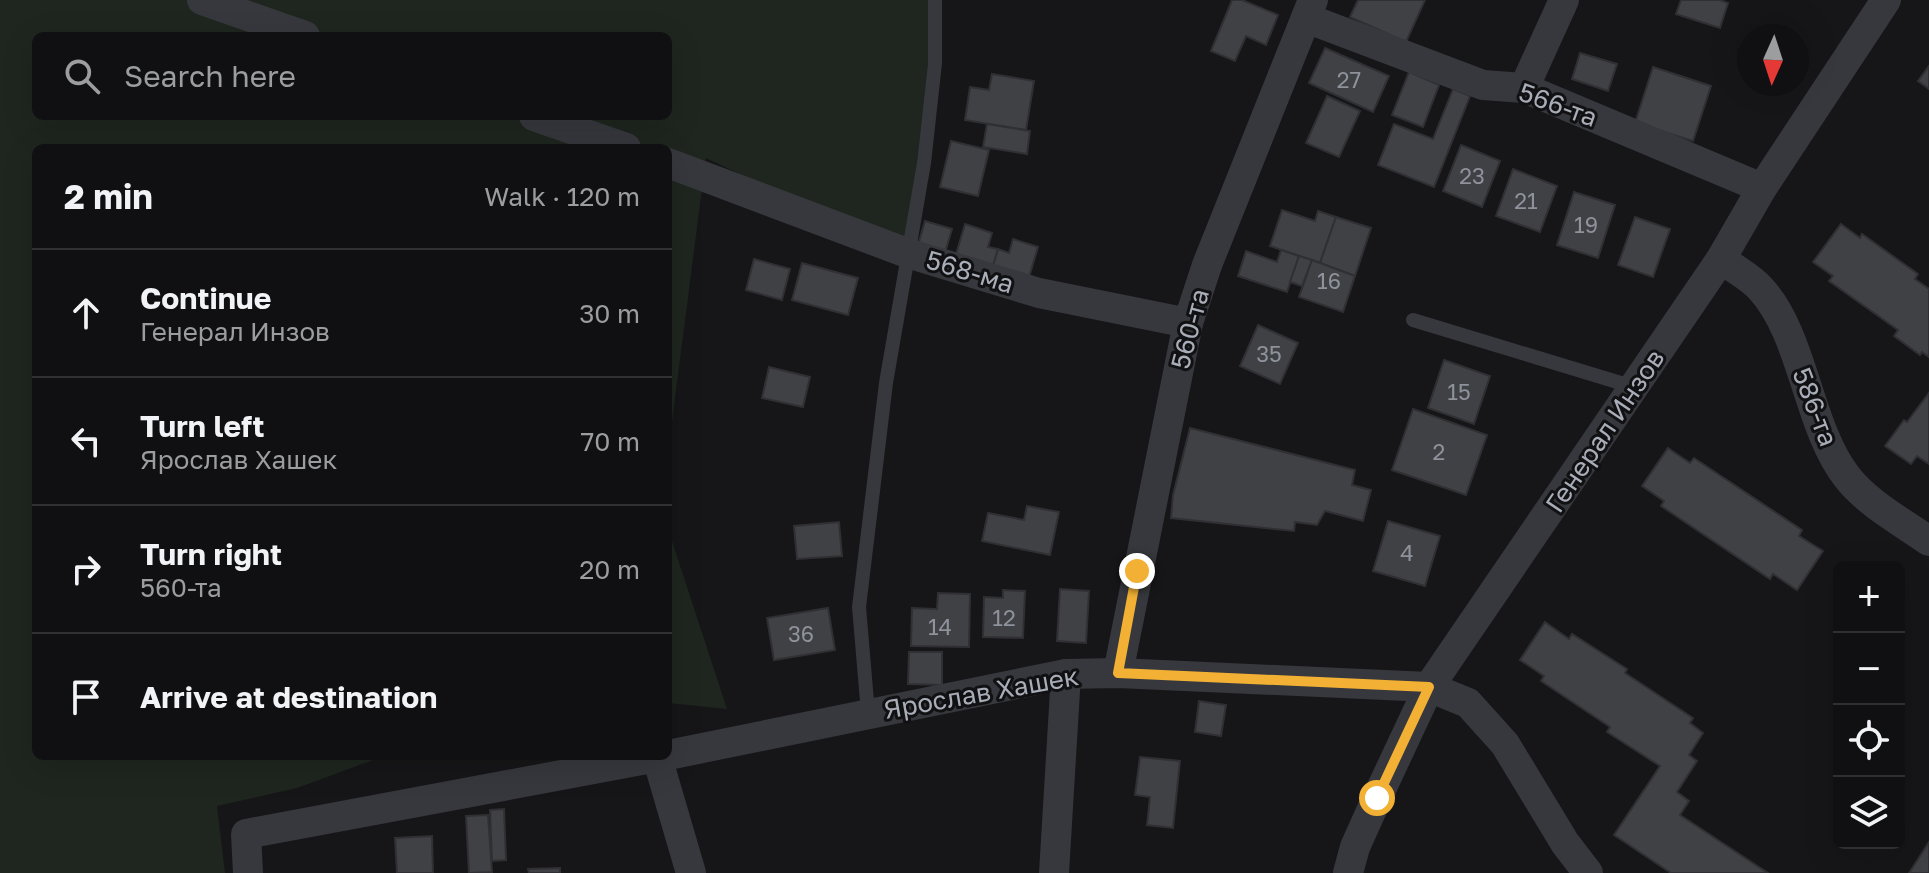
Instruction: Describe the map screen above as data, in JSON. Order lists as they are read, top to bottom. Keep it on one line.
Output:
{"streets":{"street":["566-та","568-ма","560-та","586-та","Генерал Инзов","Ярослав Хашек"]},"crossings":[["566-та","560-та"],["566-та","Генерал Инзов"],["568-ма","560-та"],["568-ма","Ярослав Хашек"],["560-та","Ярослав Хашек"],["586-та","Генерал Инзов"],["Генерал Инзов","Ярослав Хашек"]],"house_numbers":["27","23","21","19","16","35","15","2","4","12","14","36"],"north":"bottom","page":{"search":"Search here","heading":["2 min","Walk · 120 m"],"list":[["Continue","Генерал Инзов","30 m"],["Turn left","Ярослав Хашек","70 m"],["Turn right","560-та","20 m"],"Arrive at destination"],"map_buttons":["+","−"]}}
